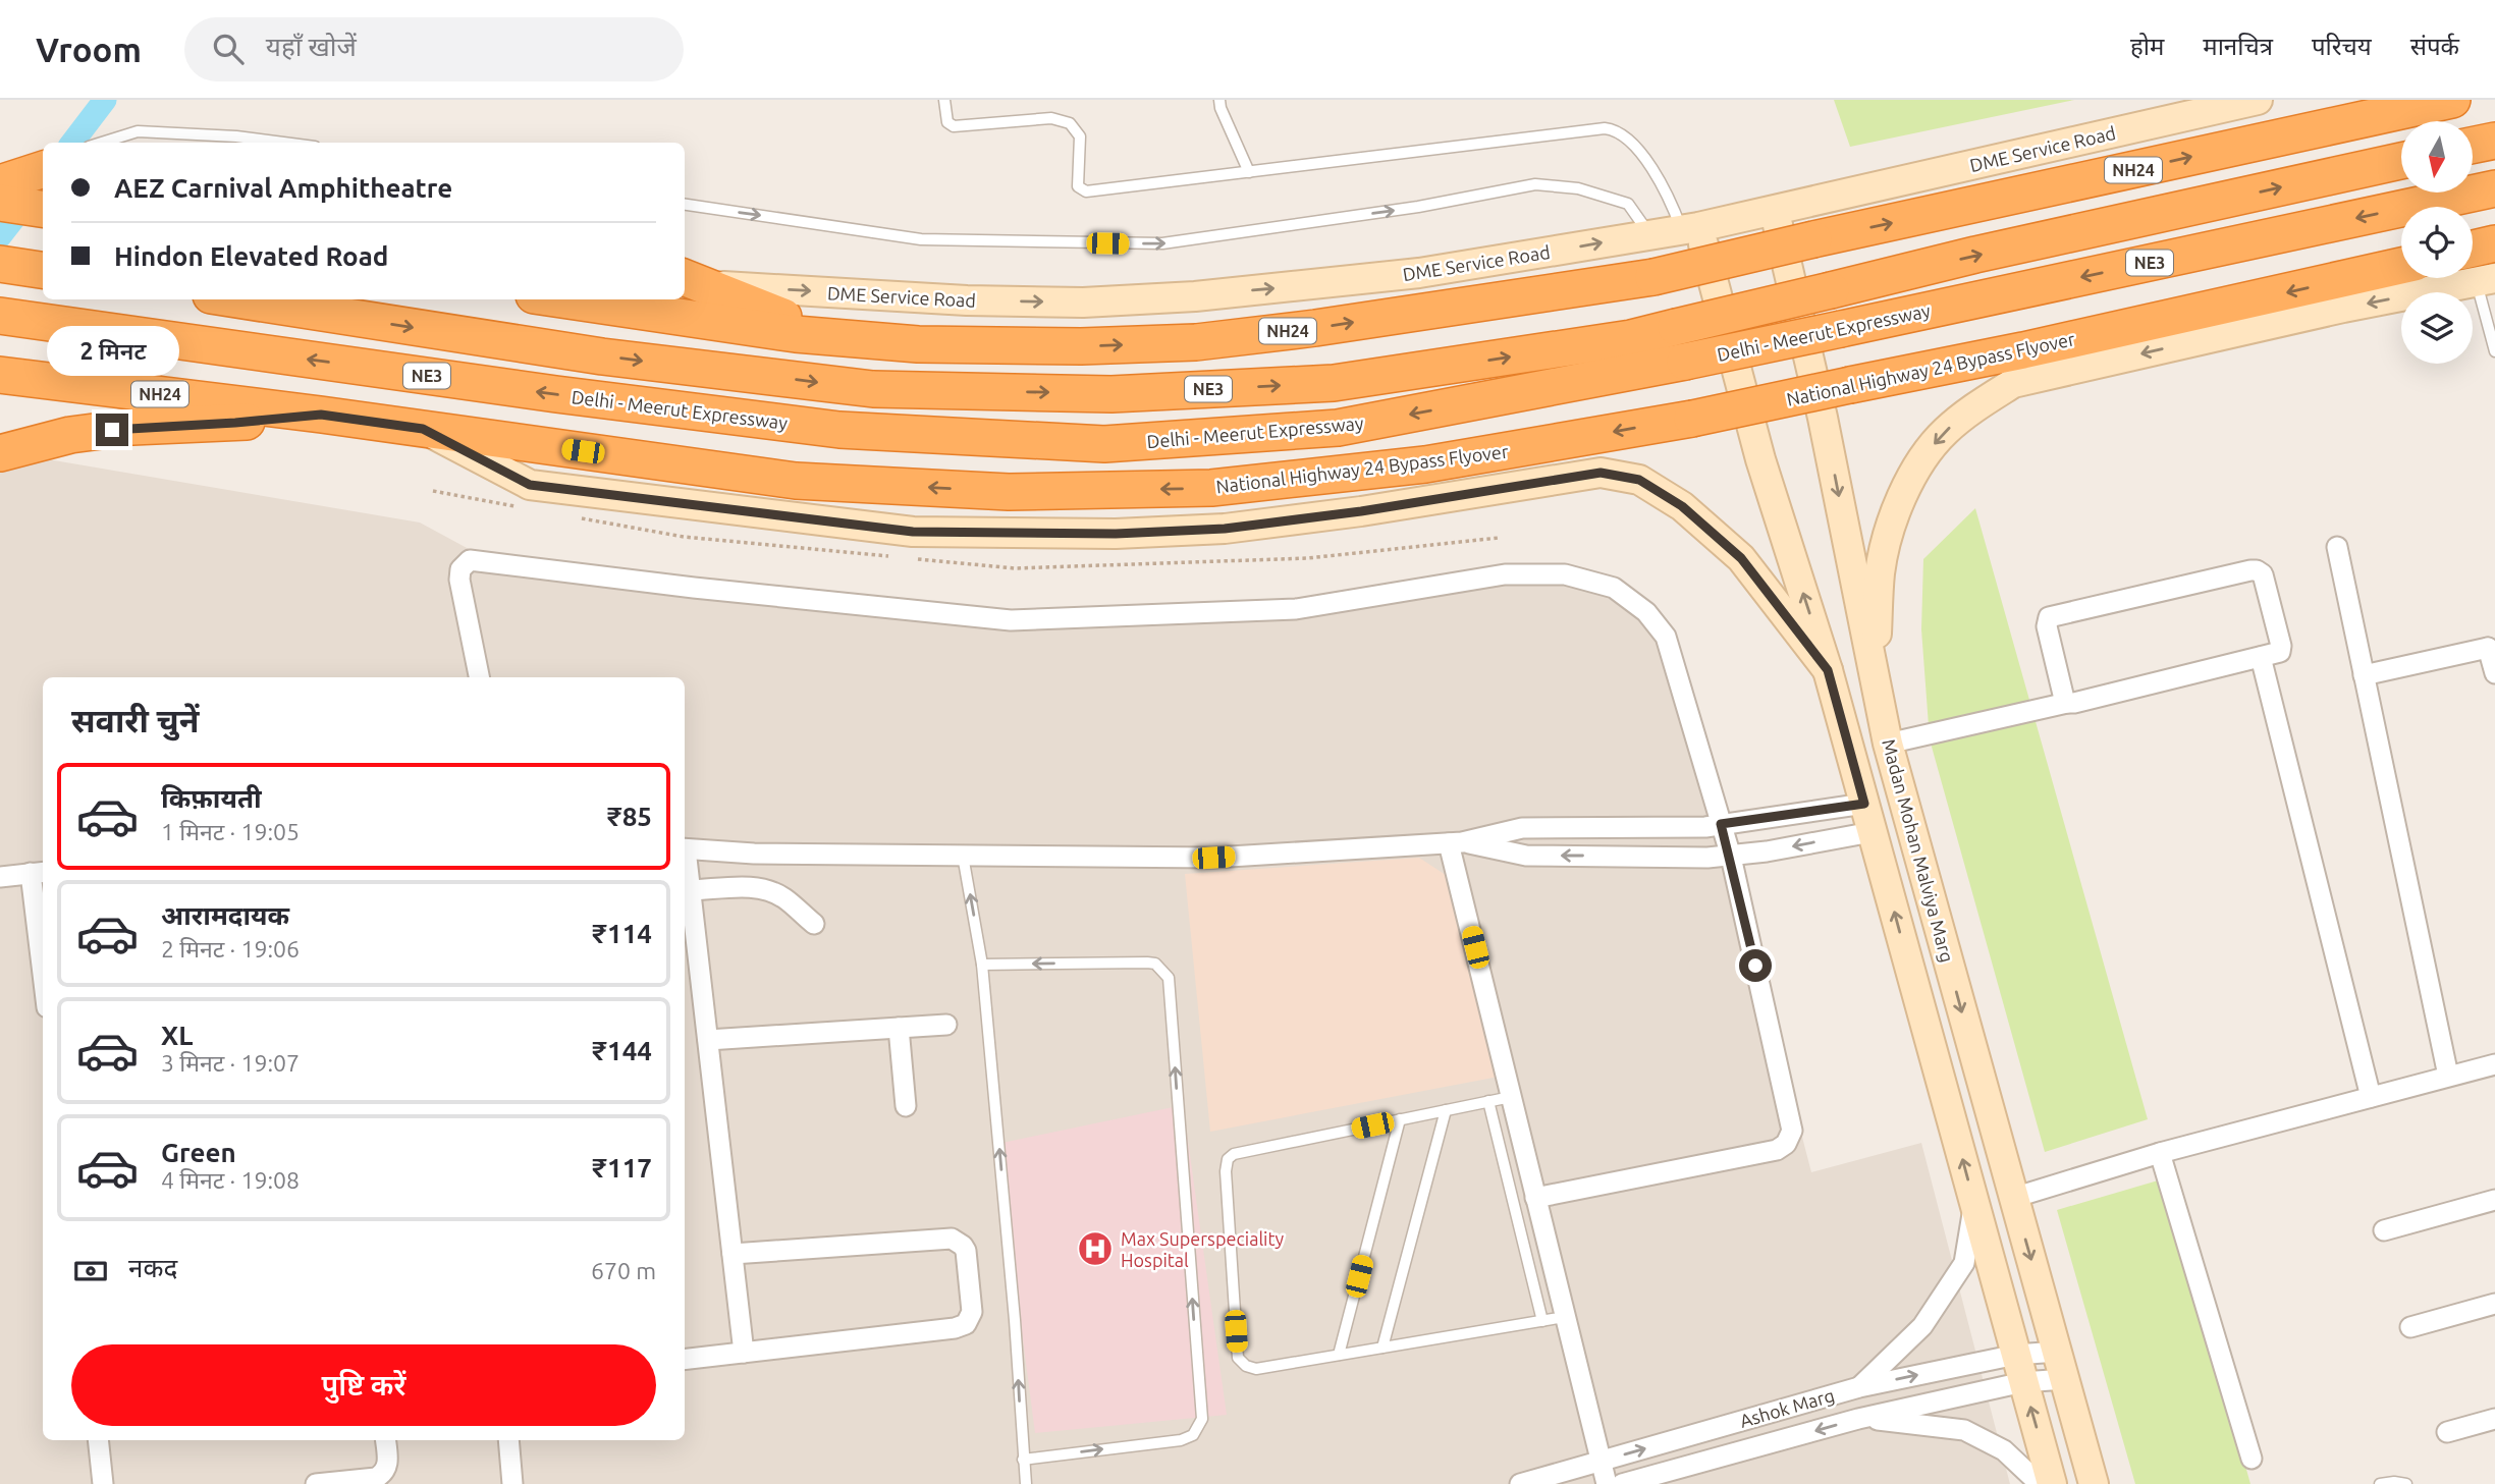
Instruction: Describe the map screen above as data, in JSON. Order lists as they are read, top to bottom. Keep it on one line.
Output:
{"streets":{"highway":["NH24","NE3","Delhi - Meerut Expressway","National Highway 24 Bypass Flyover"],"main road":["DME Service Road","Madan Mohan Malviya Marg"],"street":["Ashok Marg"]},"crossings":[["DME Service Road","Madan Mohan Malviya Marg"],["NH24","National Highway 24 Bypass Flyover"],["Madan Mohan Malviya Marg","Ashok Marg"]],"places":{"hospital":["Max Superspeciality Hospital"]},"north":"bottom","page":{"header":"Vroom","search":"यहाँ खोजें","nav":["होम","मानचित्र","परिचय","संपर्क"],"banner":["AEZ Carnival Amphitheatre","Hindon Elevated Road"],"bubble":"2 मिनट","heading":"सवारी चुनें","list":[{"name":"किफ़ायती","note":"1 मिनट · 19:05","value":"₹85"},{"name":"आरामदायक","note":"2 मिनट · 19:06","value":"₹114"},{"name":"XL","note":"3 मिनट · 19:07","value":"₹144"},{"name":"Green","note":"4 मिनट · 19:08","value":"₹117"}],"pay":["नकद","670 m"],"buttons":"पुष्टि करें"}}
